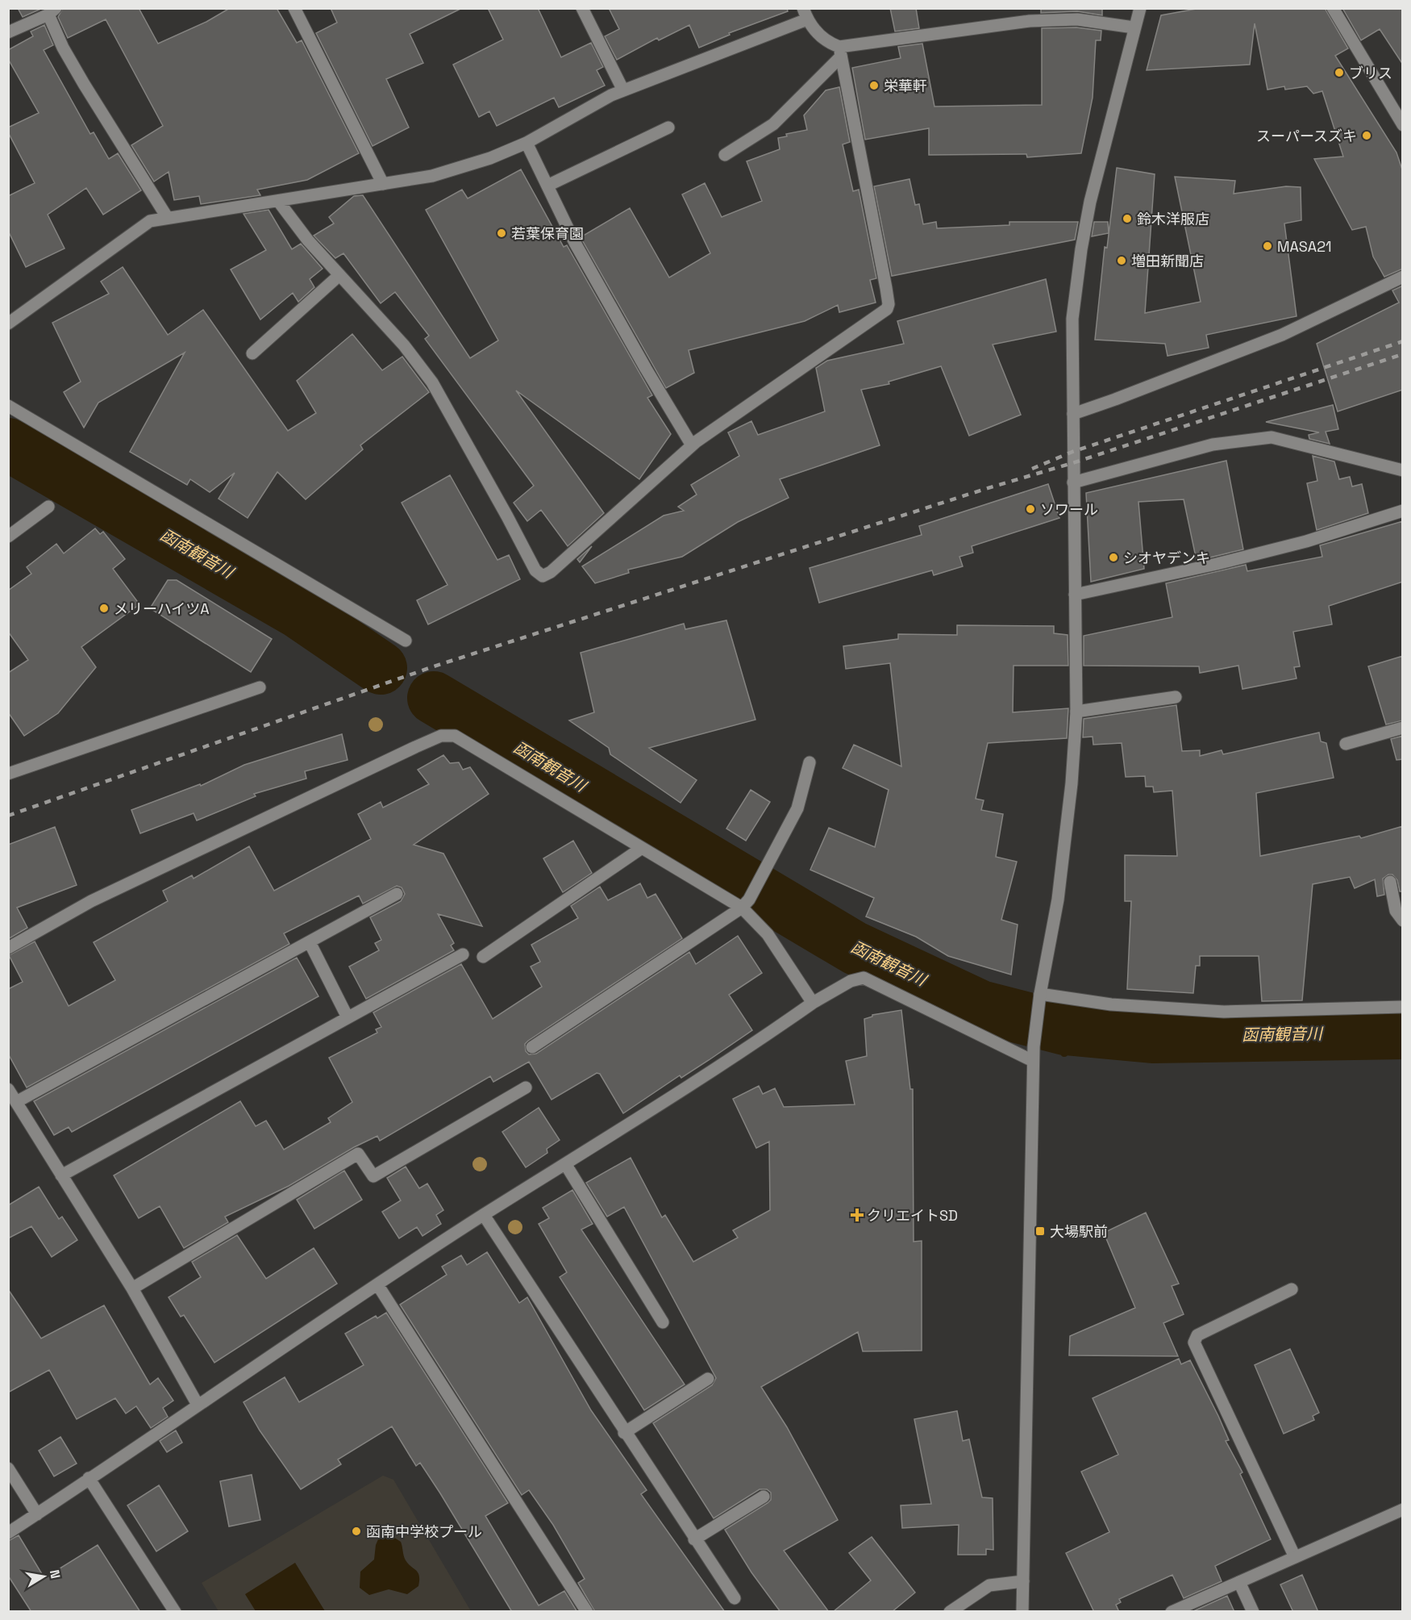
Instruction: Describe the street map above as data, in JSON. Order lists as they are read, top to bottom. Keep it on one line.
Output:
{"water":["函南観音川"],"places":{"other":["ブリス","栄華軒","スーパースズキ","鈴木洋服店","若葉保育園","MASA21","増田新聞店","ソワール","シオヤデンキ","メリーハイツA","函南中学校プール"],"health":["クリエイトSD"],"transit":["大場駅前"]},"north":"right"}
